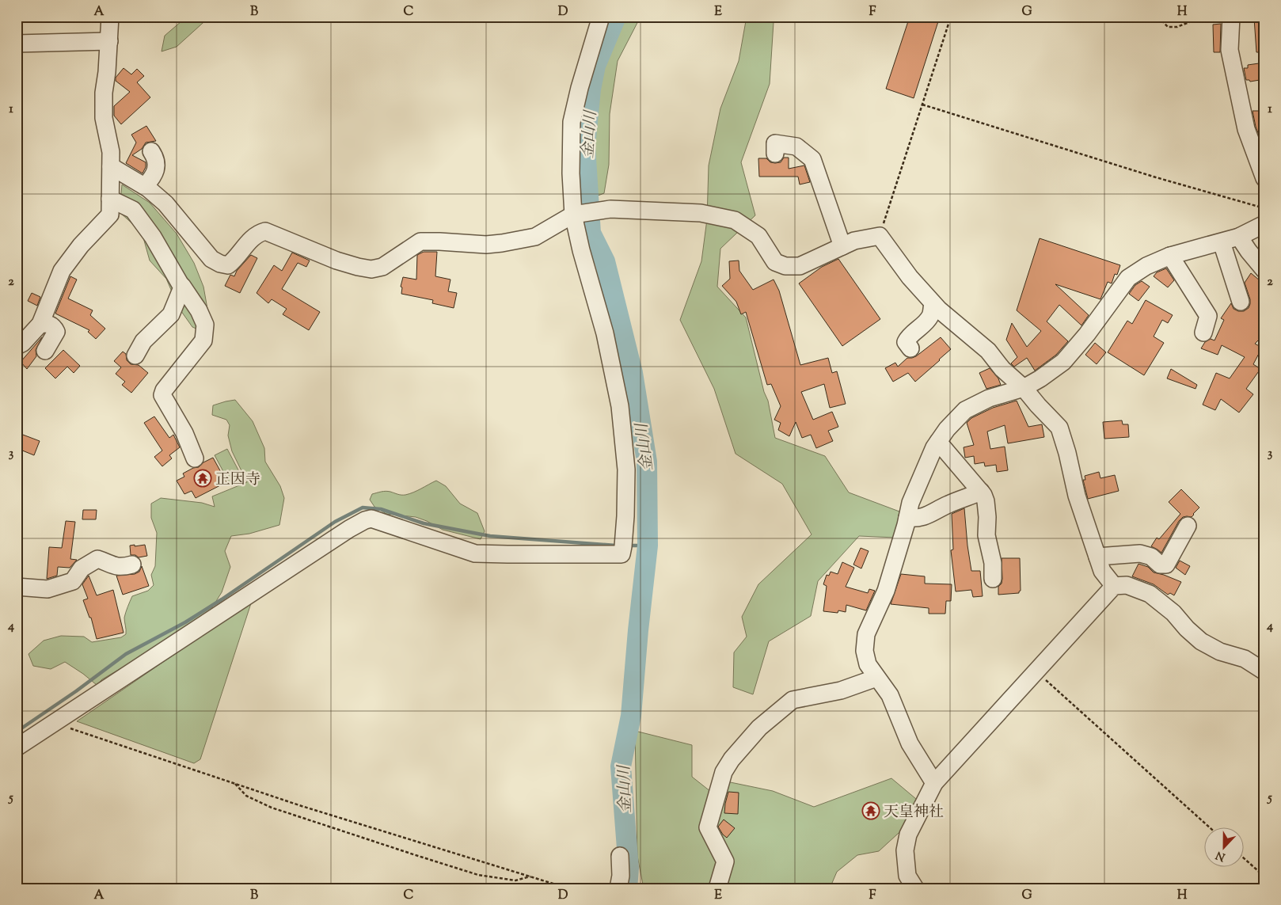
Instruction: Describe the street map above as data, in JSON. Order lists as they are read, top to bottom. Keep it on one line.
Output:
{"water":["金山川"],"places":{"temple":["正因寺","天皇神社"]},"north":"bottom","grid":{"columns":["A","B","C","D","E","F","G","H"],"rows":["1","2","3","4","5"]}}
